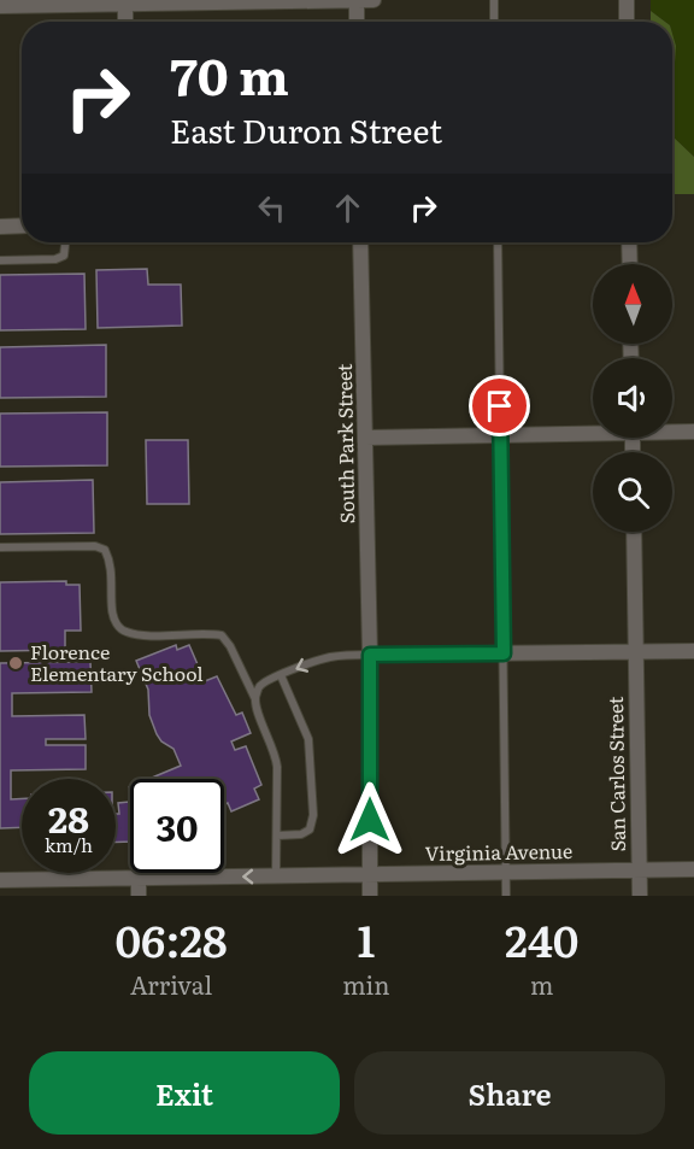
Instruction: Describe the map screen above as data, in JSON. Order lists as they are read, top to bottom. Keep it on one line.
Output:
{"streets":{"street":["South Park Street","San Carlos Street","Virginia Avenue"]},"crossings":[["South Park Street","Virginia Avenue"],["San Carlos Street","Virginia Avenue"]],"places":["Florence Elementary School"],"north":"top","page":{"turn":["70 m","East Duron Street"],"speed":"28 km/h","limit":"30","eta":["06:28","Arrival","1","min","240","m"],"buttons":["Exit","Share"]}}
